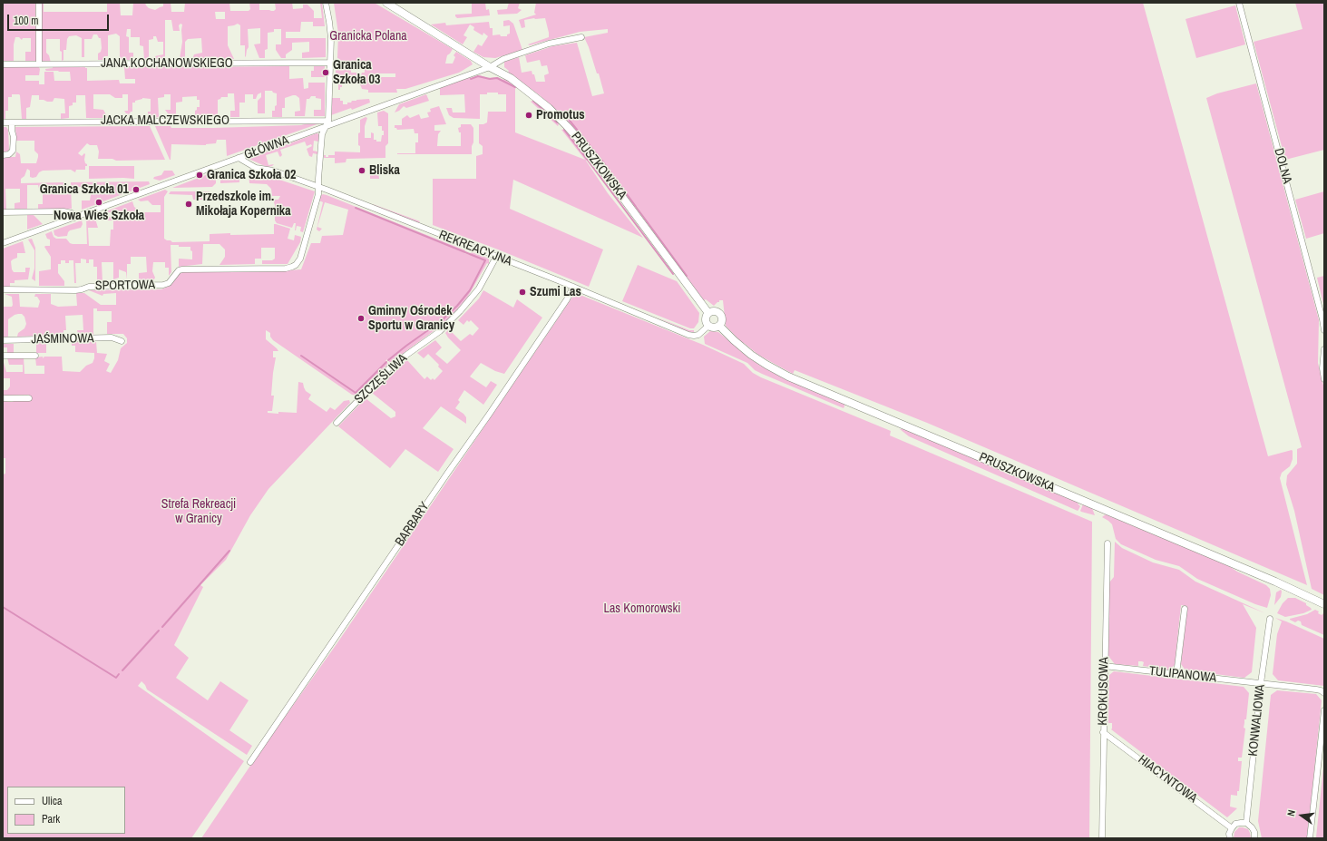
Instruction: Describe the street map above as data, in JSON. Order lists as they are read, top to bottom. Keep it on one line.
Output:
{"streets":{"street":["JANA KOCHANOWSKIEGO","JACKA MALCZEWSKIEGO","GŁÓWNA","PRUSZKOWSKA","DOLNA","REKREACYJNA","SPORTOWA","JAŚMINOWA","SZCZĘŚLIWA","BARBARY","TULIPANOWA","KROKUSOWA","KONWALIOWA","HIACYNTOWA"]},"crossings":[["GŁÓWNA","PRUSZKOWSKA"],["GŁÓWNA","REKREACYJNA"],["PRUSZKOWSKA","REKREACYJNA"],["REKREACYJNA","SPORTOWA"],["REKREACYJNA","SZCZĘŚLIWA"],["REKREACYJNA","BARBARY"],["TULIPANOWA","KROKUSOWA"],["TULIPANOWA","KONWALIOWA"],["KROKUSOWA","HIACYNTOWA"]],"parks":["Granicka Polana","Strefa Rekreacji w Granicy","Las Komorowski"],"places":["Granica Szkoła 03","Promotus","Bliska","Granica Szkoła 02","Granica Szkoła 01","Nowa Wieś Szkoła","Przedszkole im. Mikołaja Kopernika","Szumi Las","Gminny Ośrodek Sportu w Granicy"],"legend":["Ulica","Park"],"scale_bar":"100 m","north":"left"}
